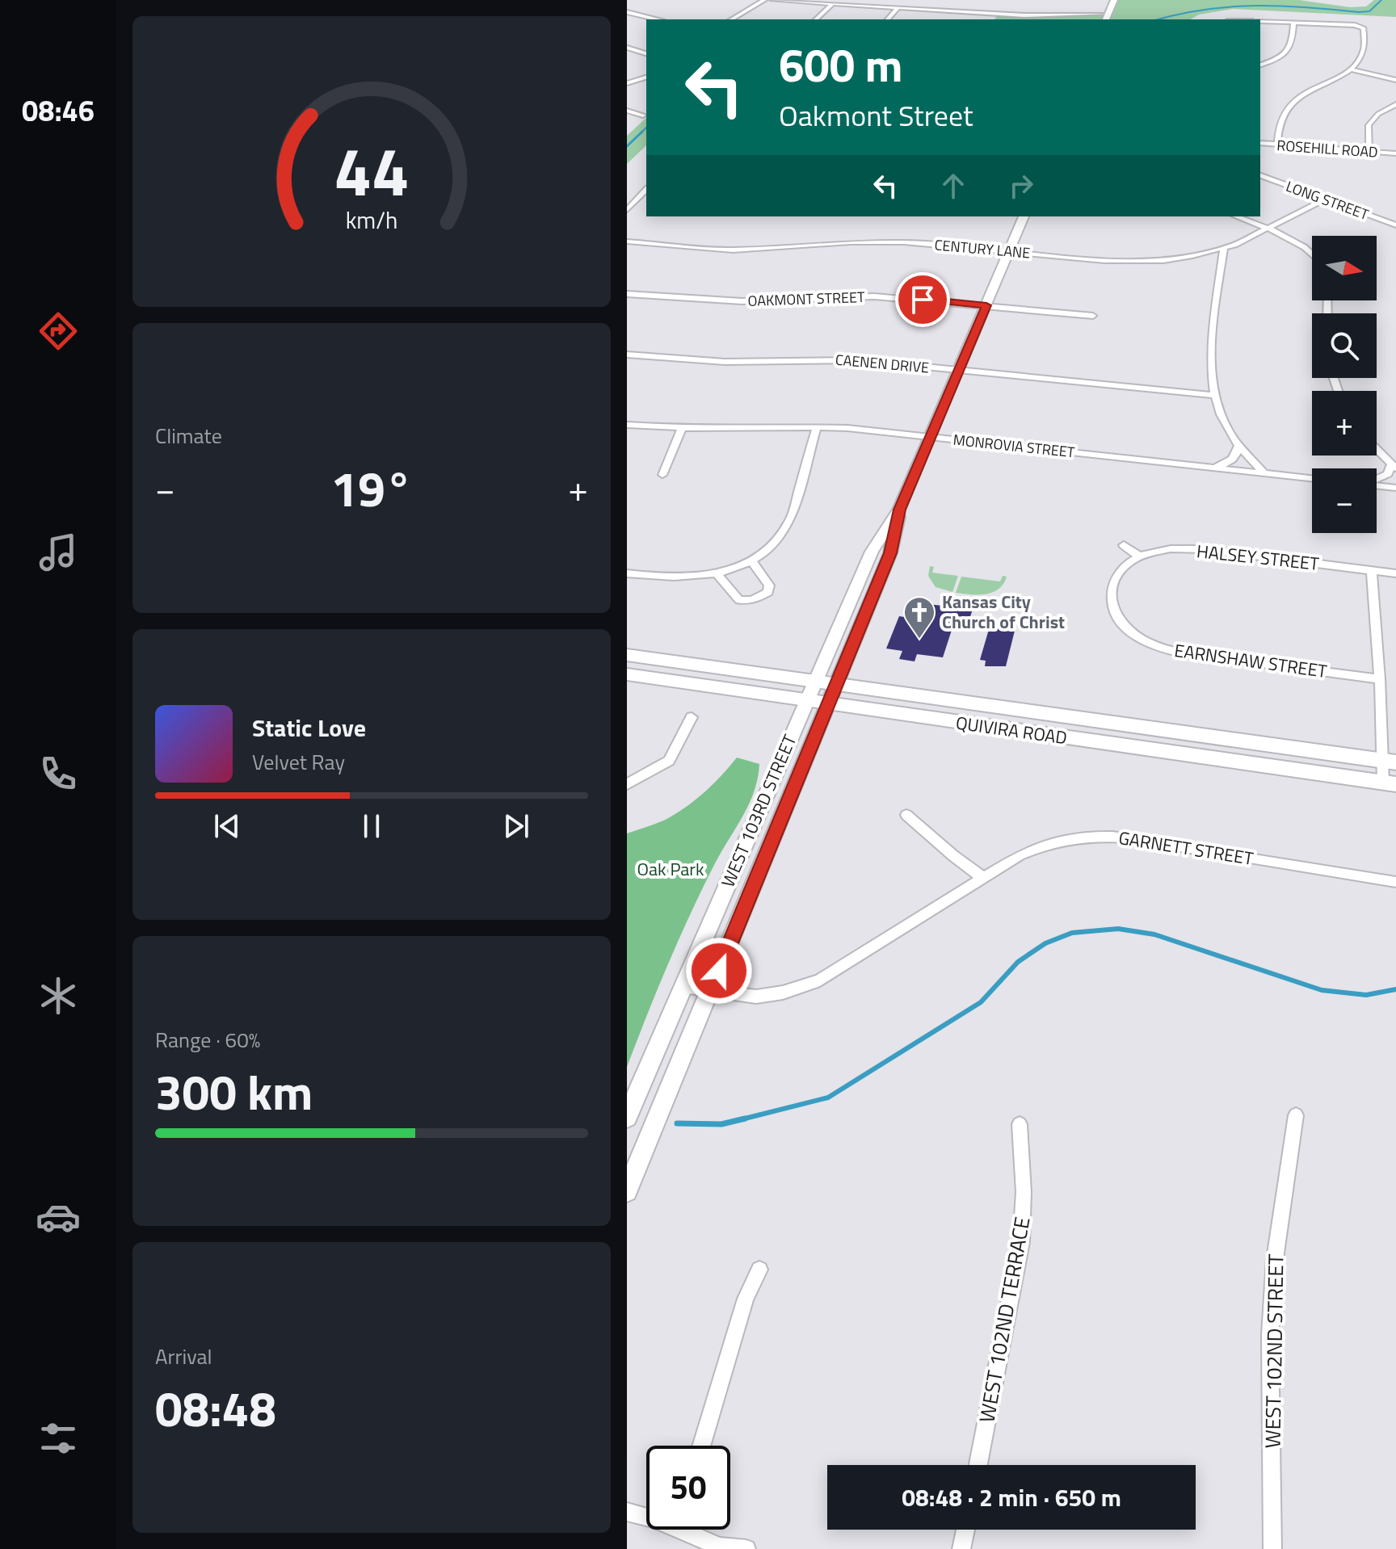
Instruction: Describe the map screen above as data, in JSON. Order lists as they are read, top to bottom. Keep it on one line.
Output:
{"streets":{"main road":["QUIVIRA ROAD","WEST 103RD STREET"],"street":["ROSEHILL ROAD","LONG STREET","CENTURY LANE","OAKMONT STREET","CAENEN DRIVE","MONROVIA STREET","HALSEY STREET","EARNSHAW STREET","GARNETT STREET","WEST 102ND TERRACE","WEST 102ND STREET"]},"crossings":[["LONG STREET","CENTURY LANE"],["CENTURY LANE","WEST 103RD STREET"],["OAKMONT STREET","WEST 103RD STREET"],["CAENEN DRIVE","WEST 103RD STREET"],["MONROVIA STREET","WEST 103RD STREET"],["HALSEY STREET","EARNSHAW STREET"],["QUIVIRA ROAD","WEST 103RD STREET"],["WEST 103RD STREET","GARNETT STREET"]],"parks":["Oak Park"],"places":{"church":["Kansas City Church of Christ"]},"north":"right","page":{"tabs":"08:46","turn":["600 m","Oakmont Street"],"map_buttons":["+","−"],"tile":["Climate",["Range · 60%","300 km"],["Arrival","08:48"]],"heat":["−","19°","+"],"song":["Static Love","Velvet Ray"],"limit":"50","trip":"08:48 · 2 min · 650 m","gauge":["44","km/h"]}}
